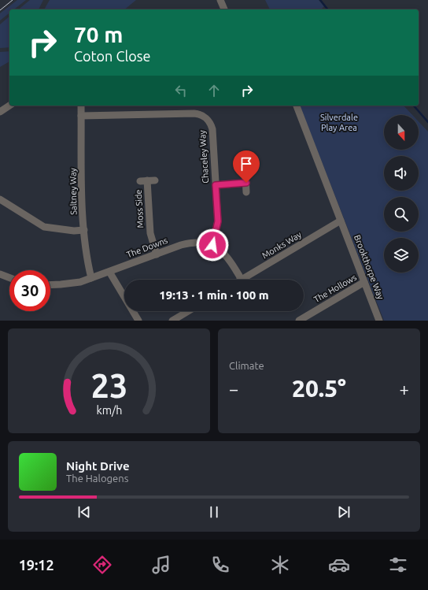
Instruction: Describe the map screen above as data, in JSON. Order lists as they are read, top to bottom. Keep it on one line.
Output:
{"streets":{"street":["Chaceley Way","Saltney Way","Moss Side","Monks Way","The Downs","Brookthorpe Way","The Hollows"]},"crossings":[["Chaceley Way","Saltney Way"],["Chaceley Way","The Downs"],["Saltney Way","The Downs"],["Moss Side","The Downs"],["Monks Way","The Downs"],["Monks Way","Brookthorpe Way"],["Brookthorpe Way","The Hollows"]],"parks":["Silverdale Play Area"],"north":"bottom","page":{"turn":["70 m","Coton Close"],"limit":"30","trip":"19:13 · 1 min · 100 m","tile":"Climate","heat":["−","20.5°","+"],"song":["Night Drive","The Halogens"],"tabs":"19:12","gauge":["23","km/h"]}}
